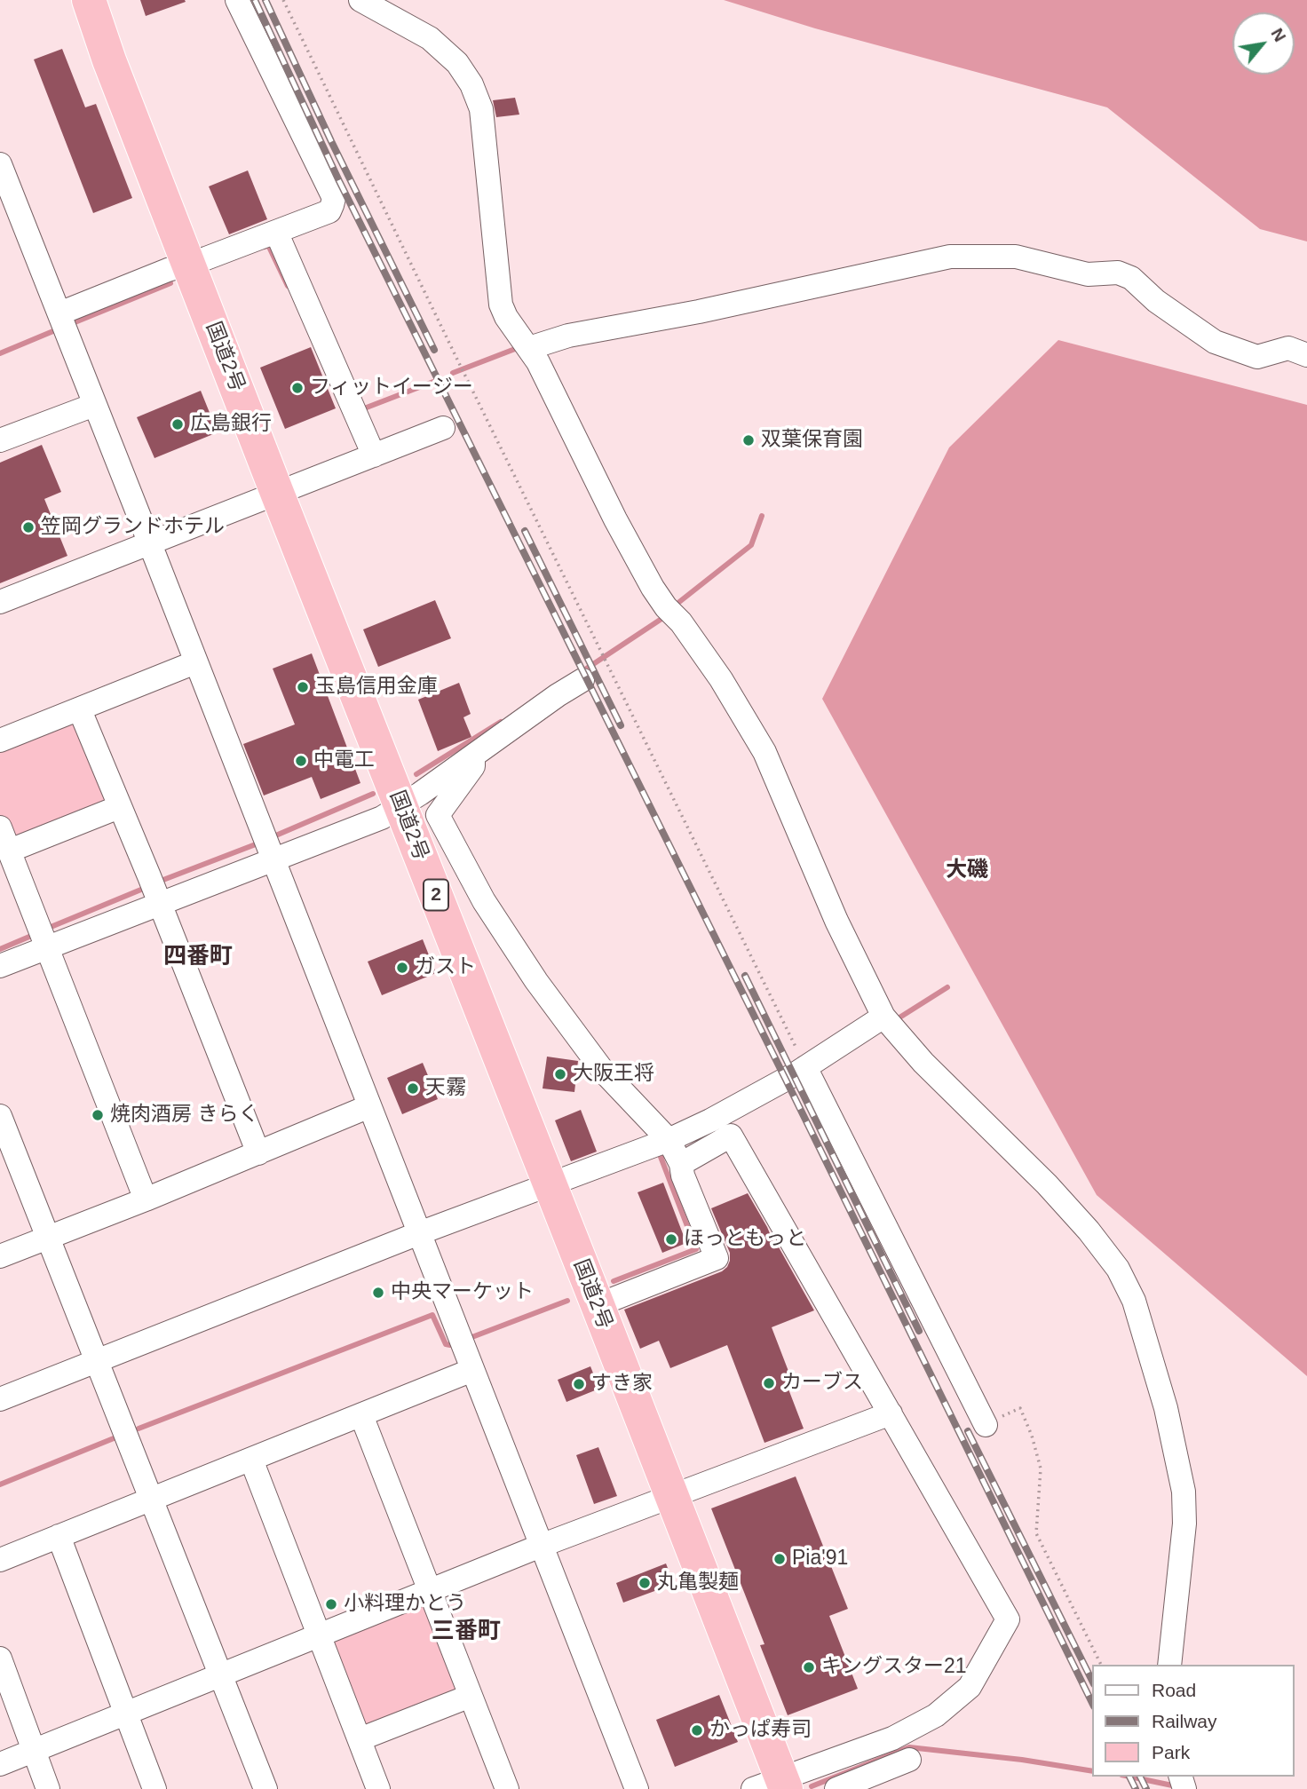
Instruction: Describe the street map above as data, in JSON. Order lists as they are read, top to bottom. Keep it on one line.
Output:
{"streets":{"highway":["国道2号","2"]},"districts":["大磯","四番町","三番町"],"places":["フィットイージー","広島銀行","双葉保育園","笠岡グランドホテル","玉島信用金庫","中電工","ガスト","大阪王将","天霧","焼肉酒房 きらく","ほっともっと","中央マーケット","カーブス","すき家","Pia'91","丸亀製麺","小料理かとう","キングスター21","かっぱ寿司"],"legend":["Road","Railway","Park"],"north":"top right"}
